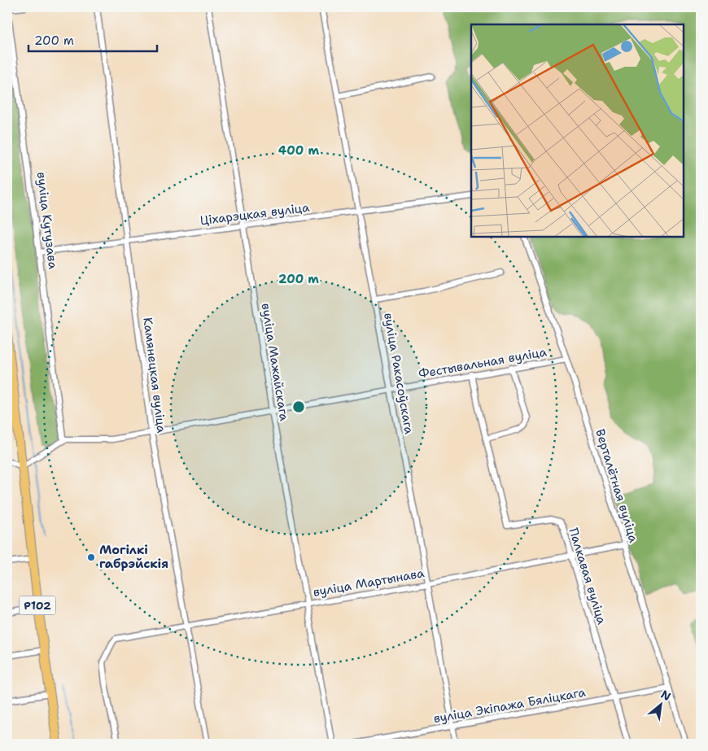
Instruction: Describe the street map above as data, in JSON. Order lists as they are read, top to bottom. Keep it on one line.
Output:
{"streets":{"main road":["Р102"],"street":["Ціхарэцкая вуліца","вуліца Кутузава","вуліца Мажайскага","Фестывальная вуліца","вуліца Ракасоўскага","Камянецкая вуліца","Верталётная вуліца","Палкавая вуліца","вуліца Мартынава","вуліца Экіпажа Бяліцкага"]},"crossings":[["Ціхарэцкая вуліца","вуліца Кутузава"],["Ціхарэцкая вуліца","вуліца Мажайскага"],["Ціхарэцкая вуліца","вуліца Ракасоўскага"],["Ціхарэцкая вуліца","Камянецкая вуліца"],["вуліца Кутузава","Фестывальная вуліца"],["вуліца Мажайскага","Фестывальная вуліца"],["вуліца Мажайскага","вуліца Мартынава"],["Фестывальная вуліца","вуліца Ракасоўскага"],["Фестывальная вуліца","Камянецкая вуліца"],["Фестывальная вуліца","Верталётная вуліца"],["Фестывальная вуліца","Палкавая вуліца"],["вуліца Ракасоўскага","вуліца Мартынава"],["вуліца Ракасоўскага","вуліца Экіпажа Бяліцкага"],["Камянецкая вуліца","вуліца Мартынава"],["Верталётная вуліца","вуліца Мартынава"],["Верталётная вуліца","вуліца Экіпажа Бяліцкага"],["Палкавая вуліца","вуліца Мартынава"],["Палкавая вуліца","вуліца Экіпажа Бяліцкага"]],"places":["Могілкі габрэйскія"],"scale_bar":"200 m","north":"top right","rings":["400 m","200 m"]}
